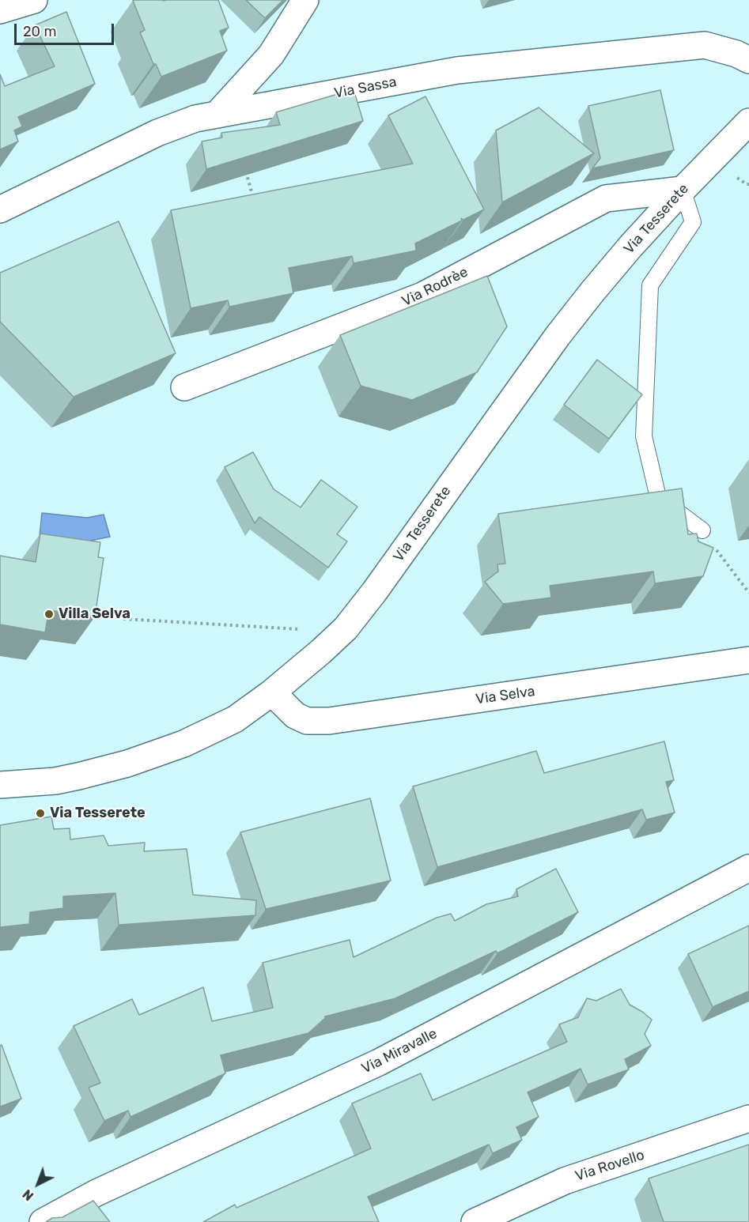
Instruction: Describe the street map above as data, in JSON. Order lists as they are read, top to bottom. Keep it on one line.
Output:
{"streets":{"street":["Via Sassa","Via Tesserete","Via Rodrèe","Via Selva","Via Miravalle","Via Rovello"]},"crossings":[["Via Tesserete","Via Rodrèe"],["Via Tesserete","Via Selva"]],"places":["Villa Selva","Via Tesserete"],"scale_bar":"20 m","north":"bottom left"}
